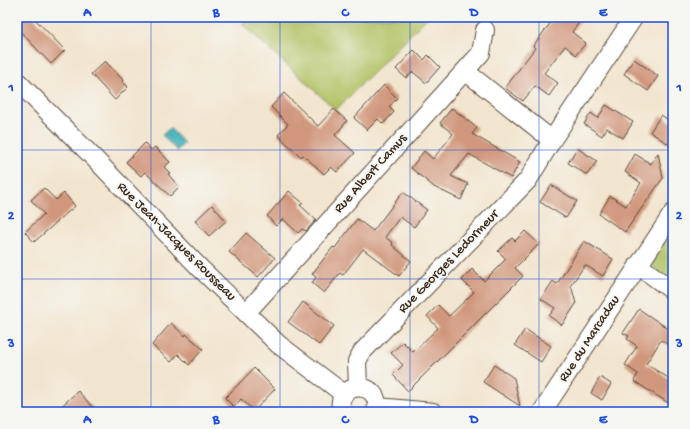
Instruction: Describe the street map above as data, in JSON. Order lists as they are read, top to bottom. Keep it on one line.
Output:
{"streets":{"street":["Rue Albert Camus","Rue Jean-Jacques Rousseau","Rue Georges Ledormeur","Rue du Marcadau"]},"crossings":[["Rue Albert Camus","Rue Jean-Jacques Rousseau"],["Rue Jean-Jacques Rousseau","Rue Georges Ledormeur"]],"grid":{"columns":["A","B","C","D","E"],"rows":["1","2","3"]}}
